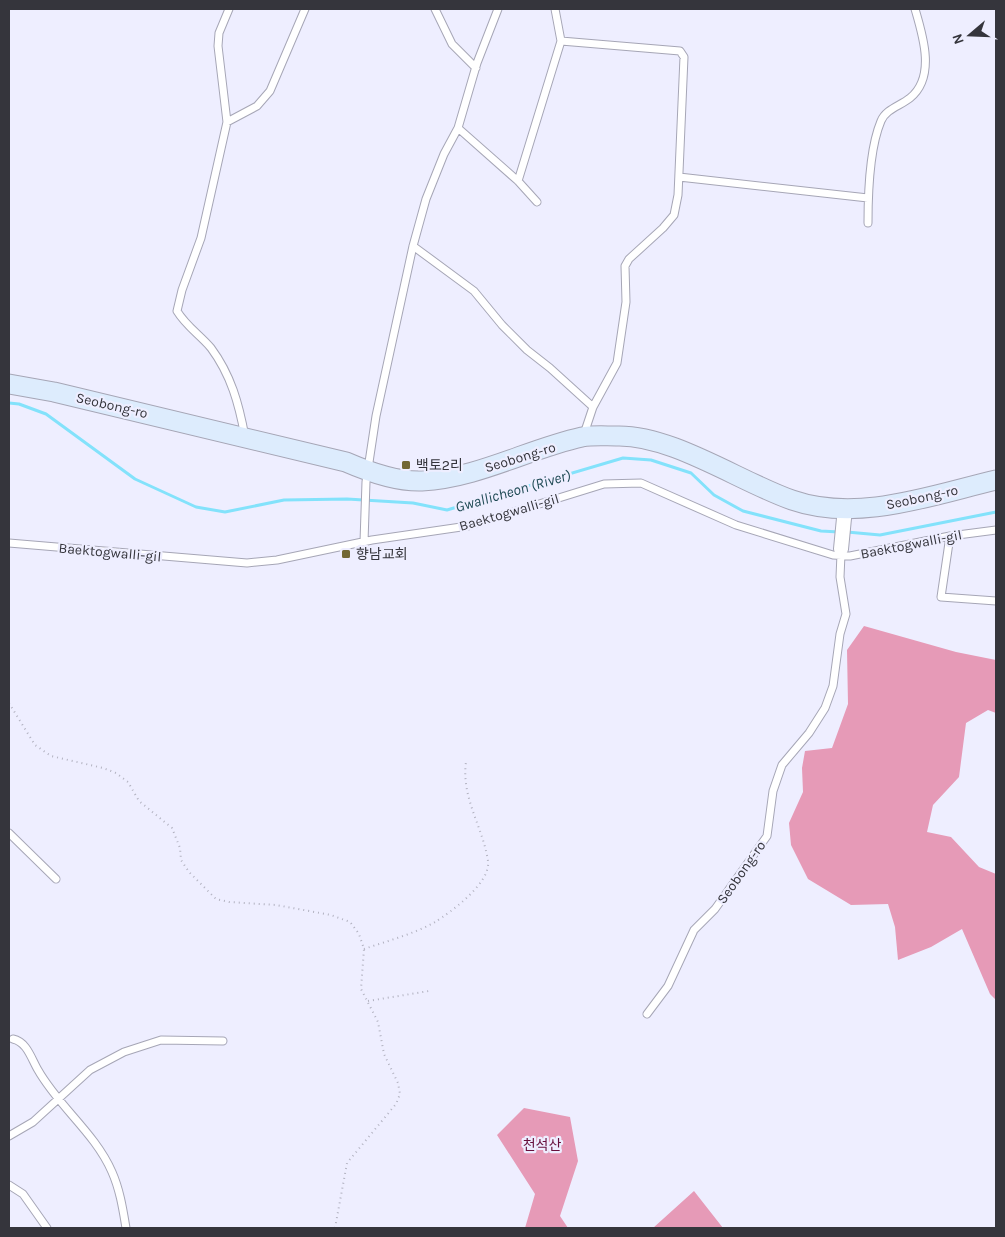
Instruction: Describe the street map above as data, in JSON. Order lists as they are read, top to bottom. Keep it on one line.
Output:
{"streets":{"main road":["Seobong-ro"],"lane":["Baektogwalli-gil"]},"crossings":[["Seobong-ro","Baektogwalli-gil"]],"water":["Gwallicheon (River)"],"parks":["천석산"],"places":{"transit":["백토2리","향남교회"]},"north":"left"}
